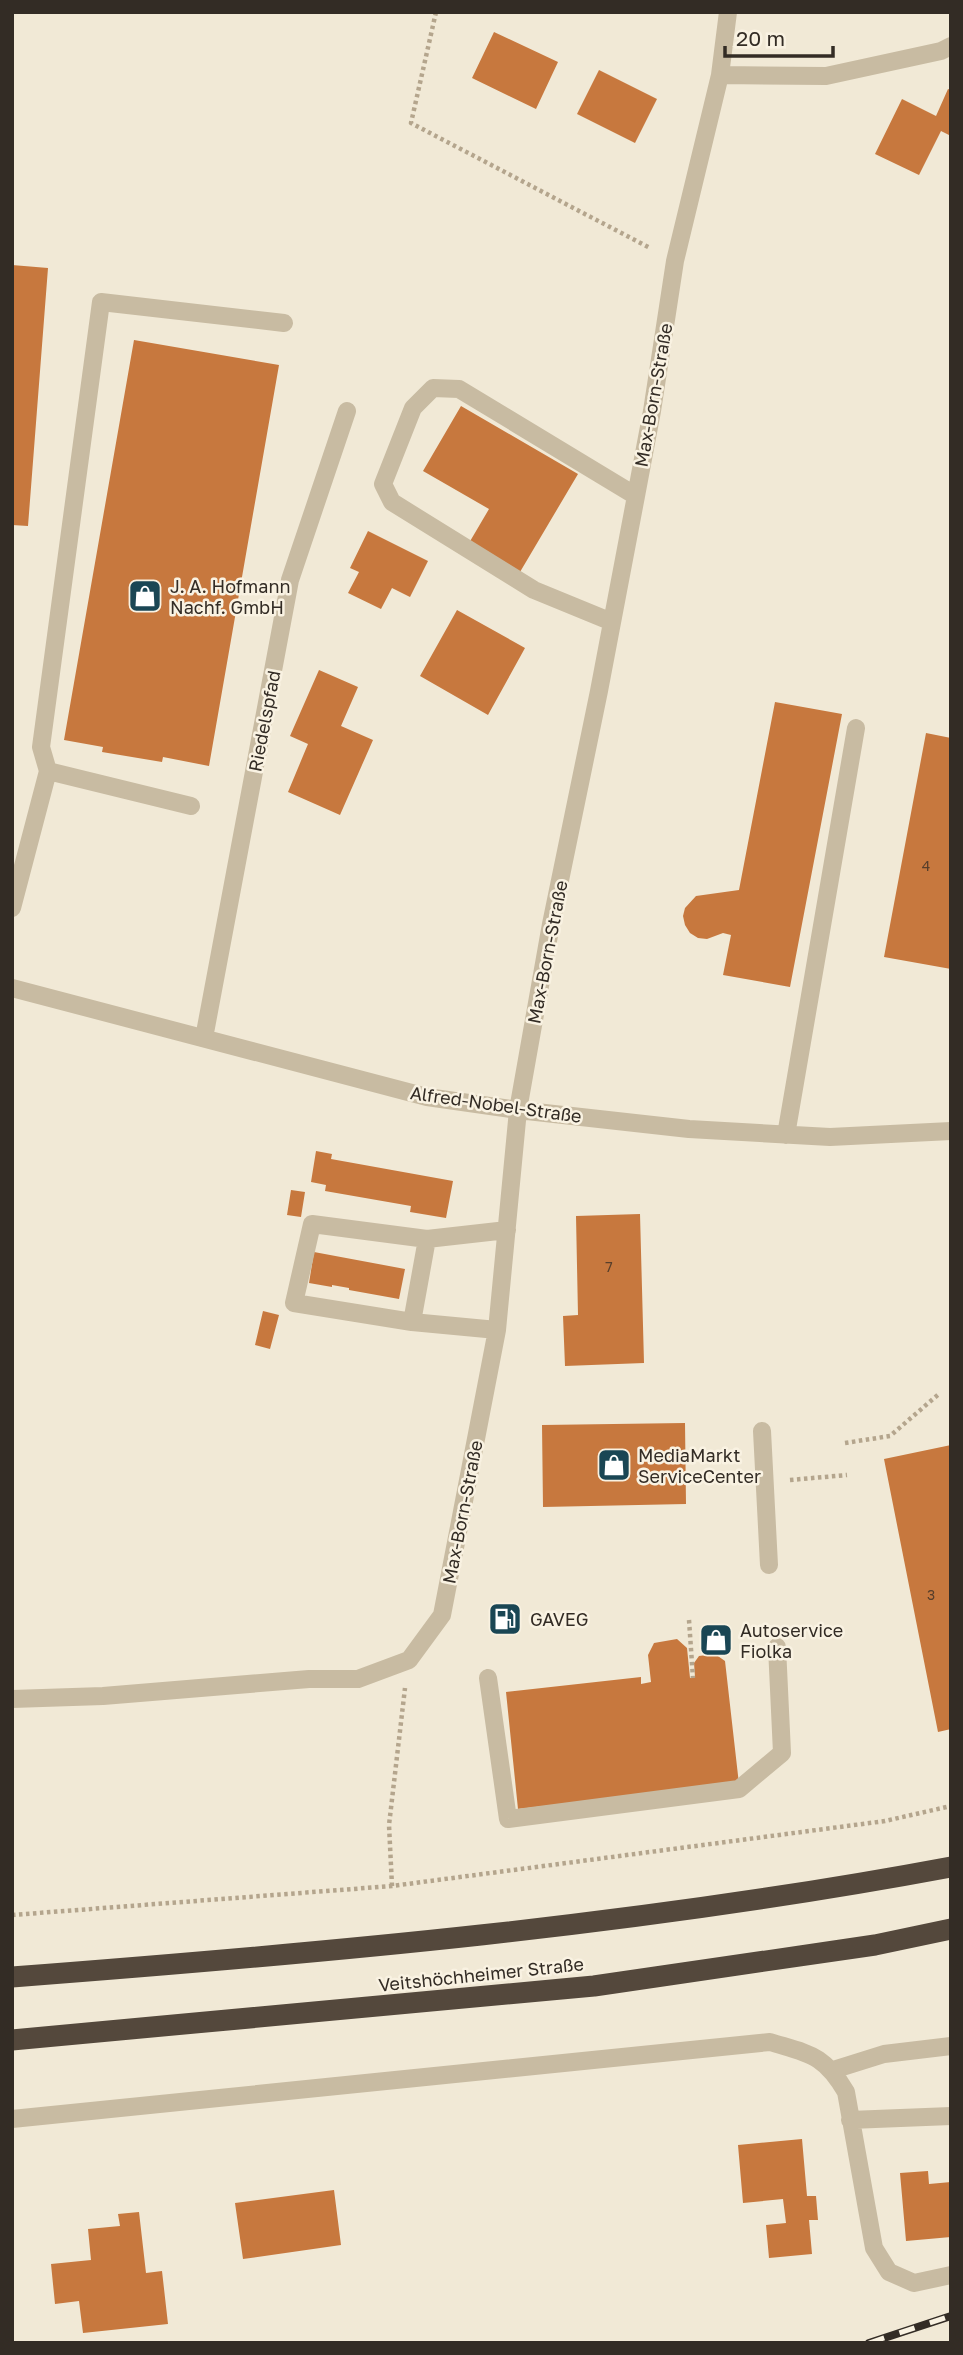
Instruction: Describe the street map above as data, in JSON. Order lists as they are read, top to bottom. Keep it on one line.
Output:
{"streets":{"highway":["Veitshöchheimer Straße"],"street":["Max-Born-Straße","Riedelspfad","Alfred-Nobel-Straße"]},"crossings":[["Max-Born-Straße","Alfred-Nobel-Straße"],["Riedelspfad","Alfred-Nobel-Straße"]],"places":{"shop":["J. A. Hofmann Nachf. GmbH","MediaMarkt ServiceCenter","Autoservice Fiolka"],"fuel station":["GAVEG"]},"house_numbers":["4","7","3"],"scale_bar":"20 m"}
